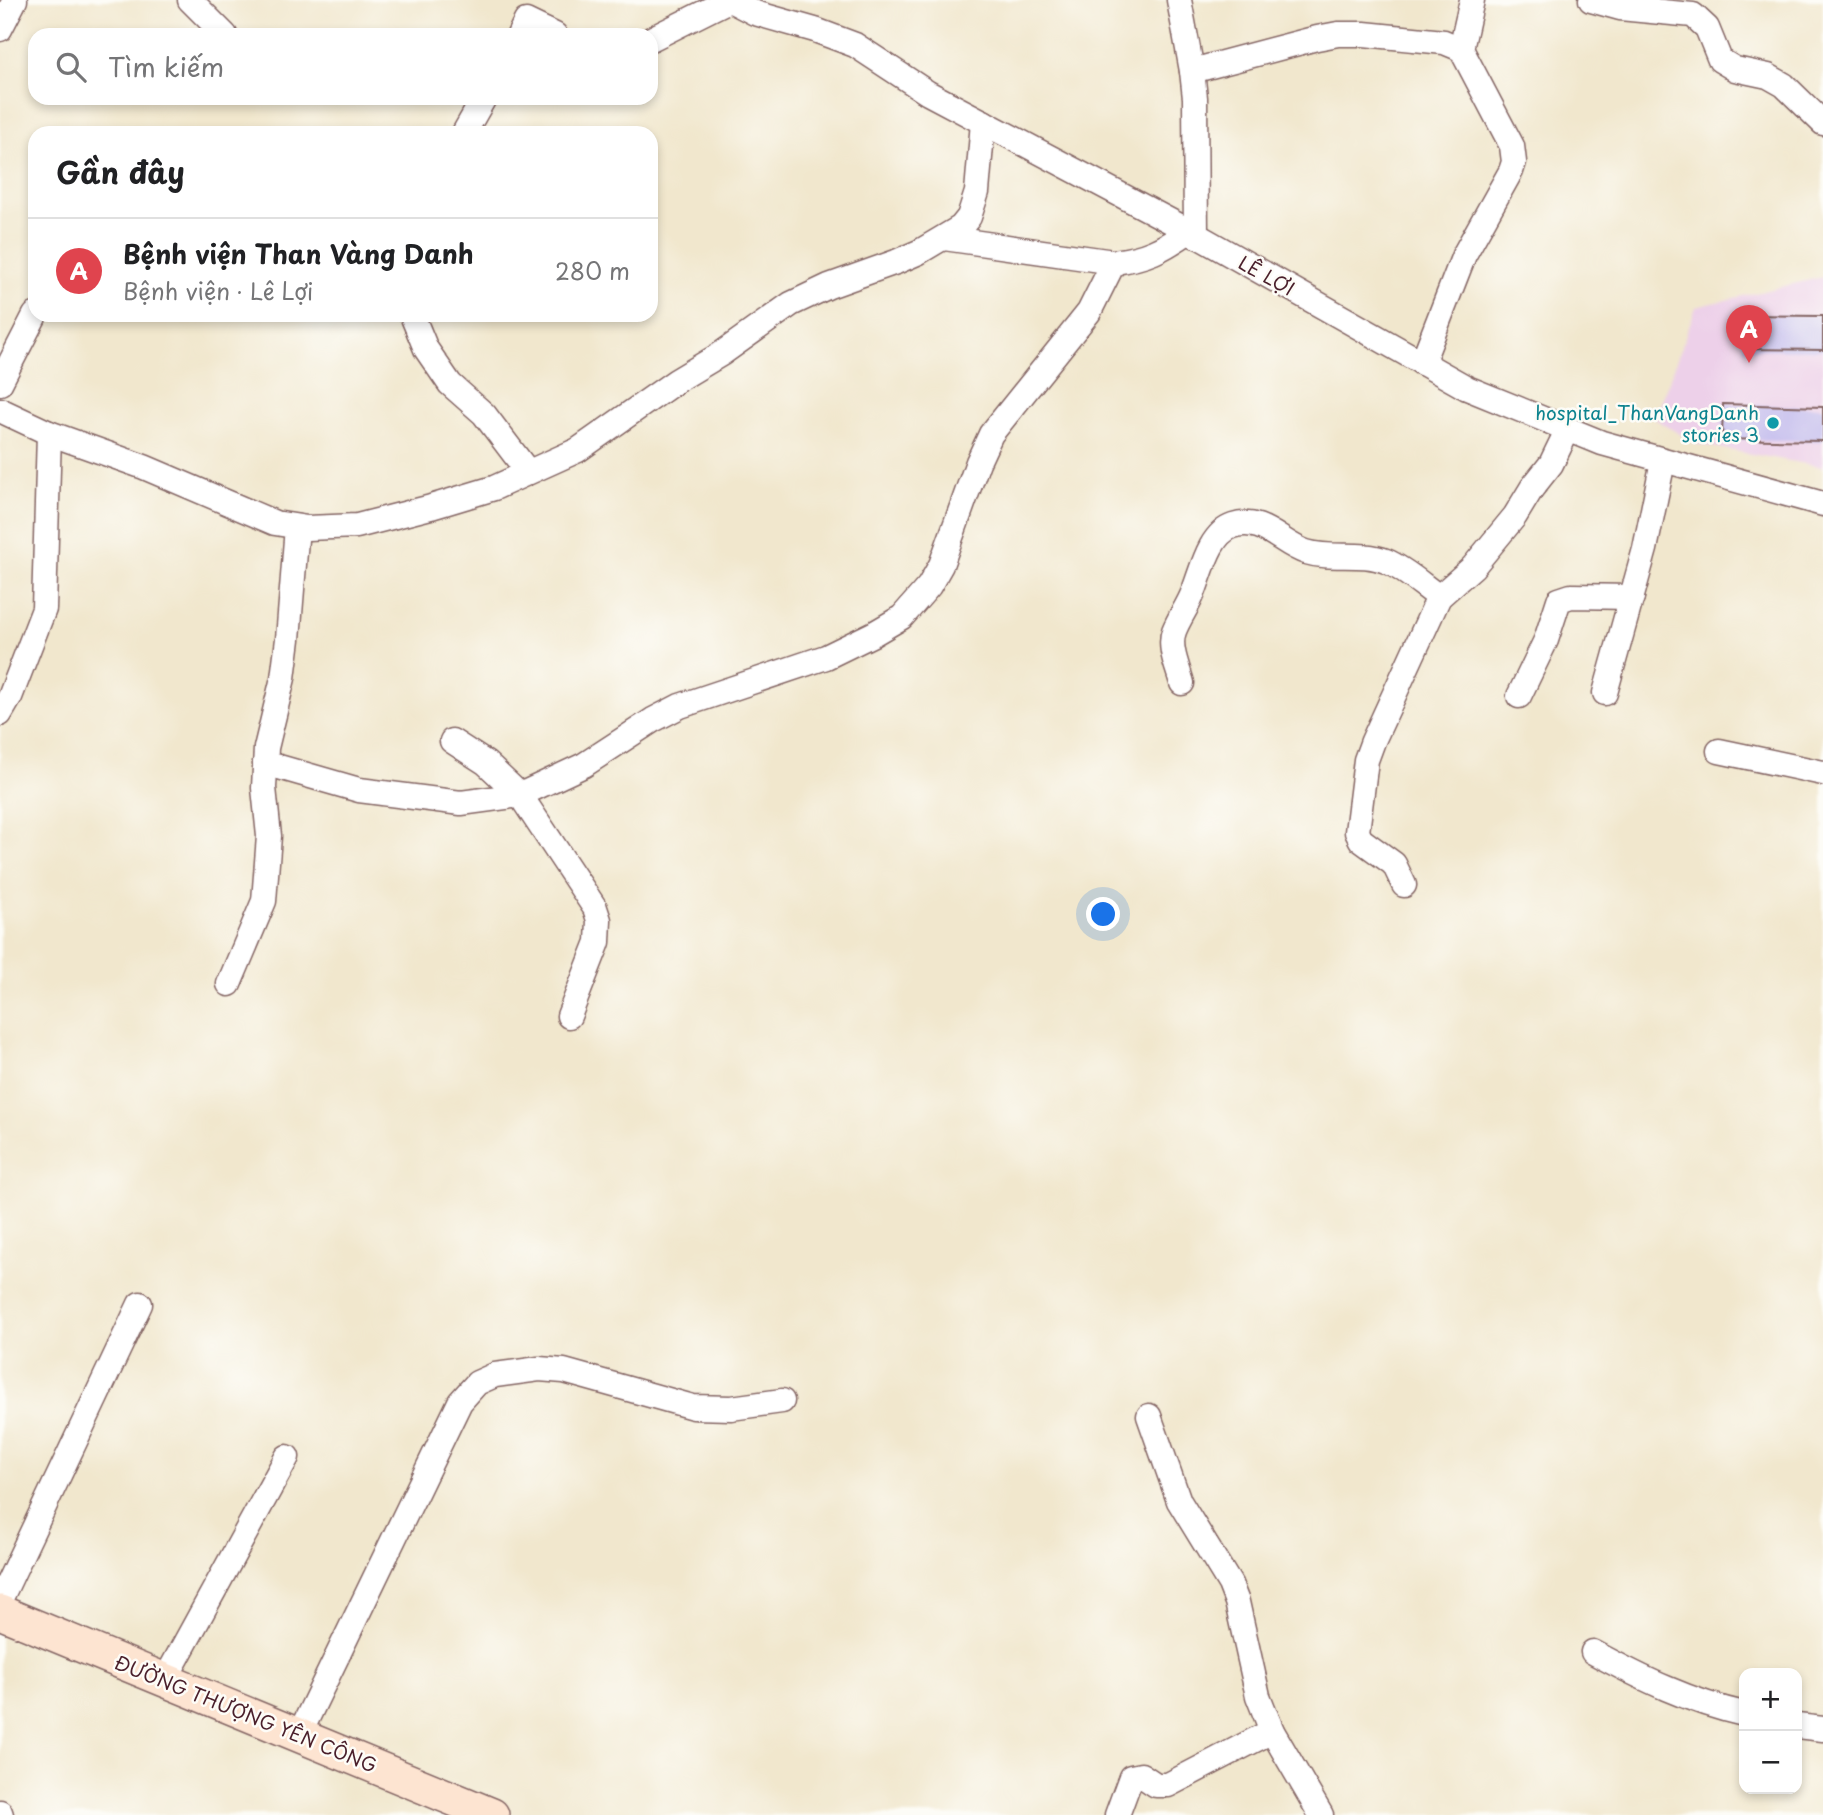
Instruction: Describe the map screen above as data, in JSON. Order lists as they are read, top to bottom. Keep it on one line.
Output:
{"streets":{"main road":["ĐƯỜNG THƯỢNG YÊN CÔNG"],"street":["LÊ LỢI"]},"places":["hospital_ThanVangDanh stories 3"],"page":{"search":"Tìm kiếm","heading":"Gần đây","list":[{"mark":"A","name":"Bệnh viện Than Vàng Danh","note":"Bệnh viện · Lê Lợi","value":"280 m"}],"pins":"A","map_buttons":["+","−"]}}
